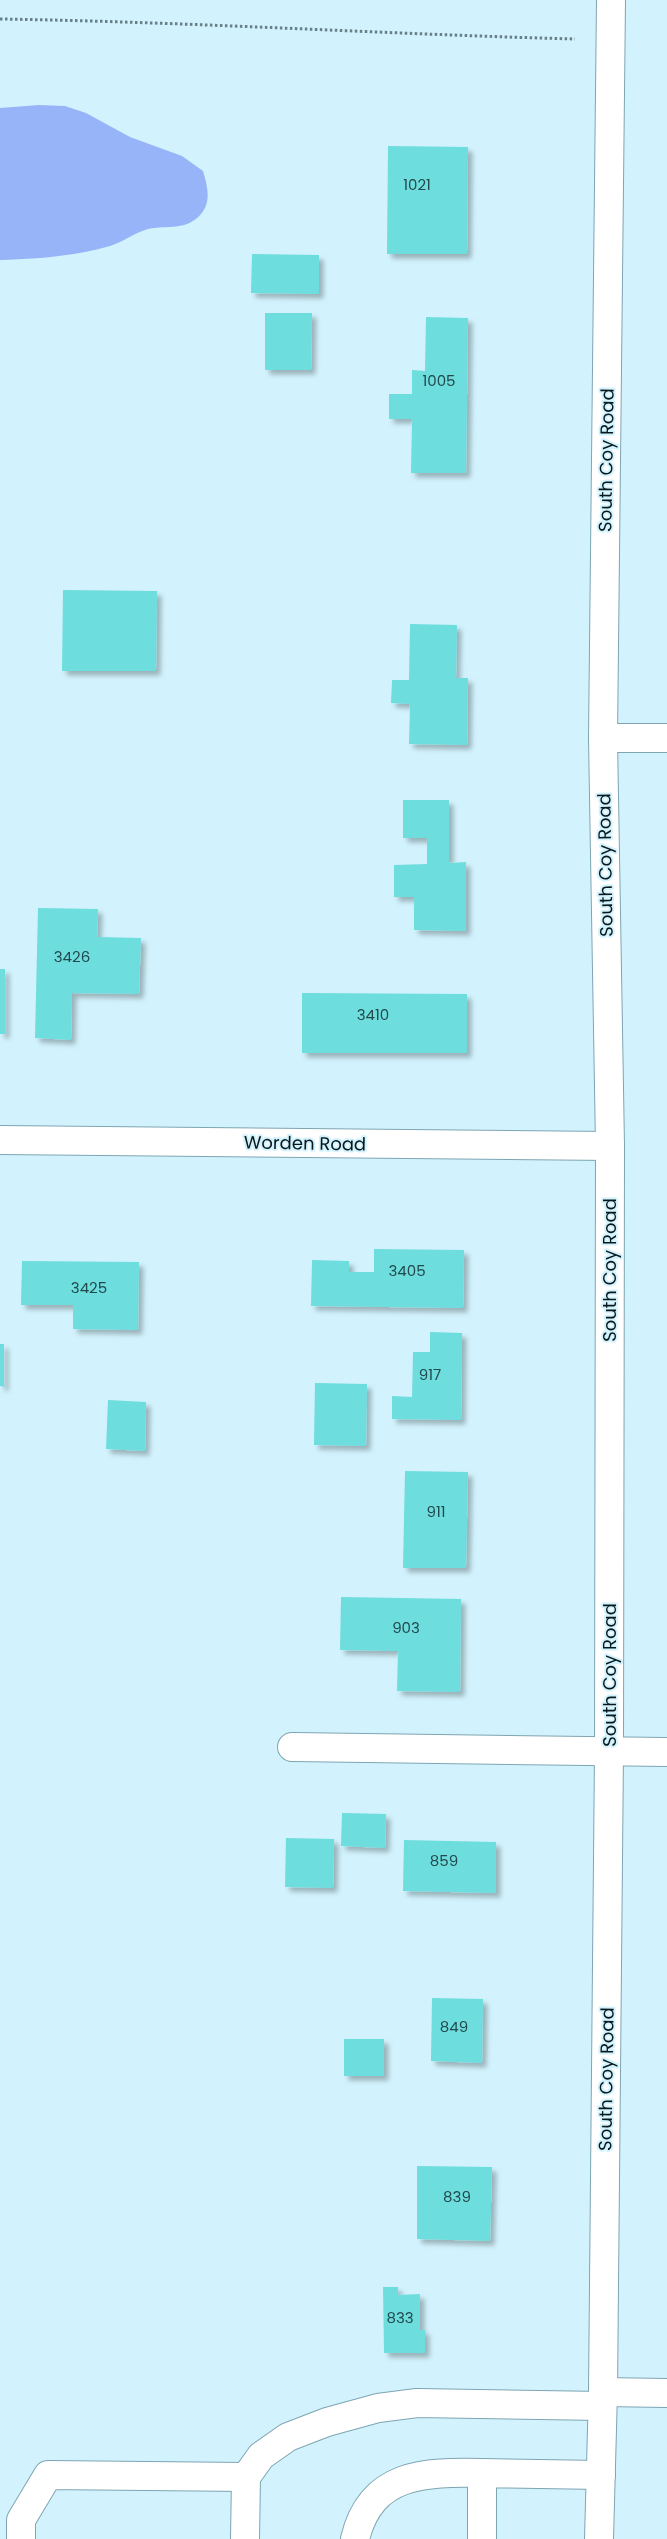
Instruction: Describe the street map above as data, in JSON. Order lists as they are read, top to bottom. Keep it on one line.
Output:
{"streets":{"street":["South Coy Road","Worden Road"]},"crossings":[["South Coy Road","Worden Road"]],"house_numbers":["1021","1005","3426","3410","3405","3425","917","911","903","859","849","839","833"]}
